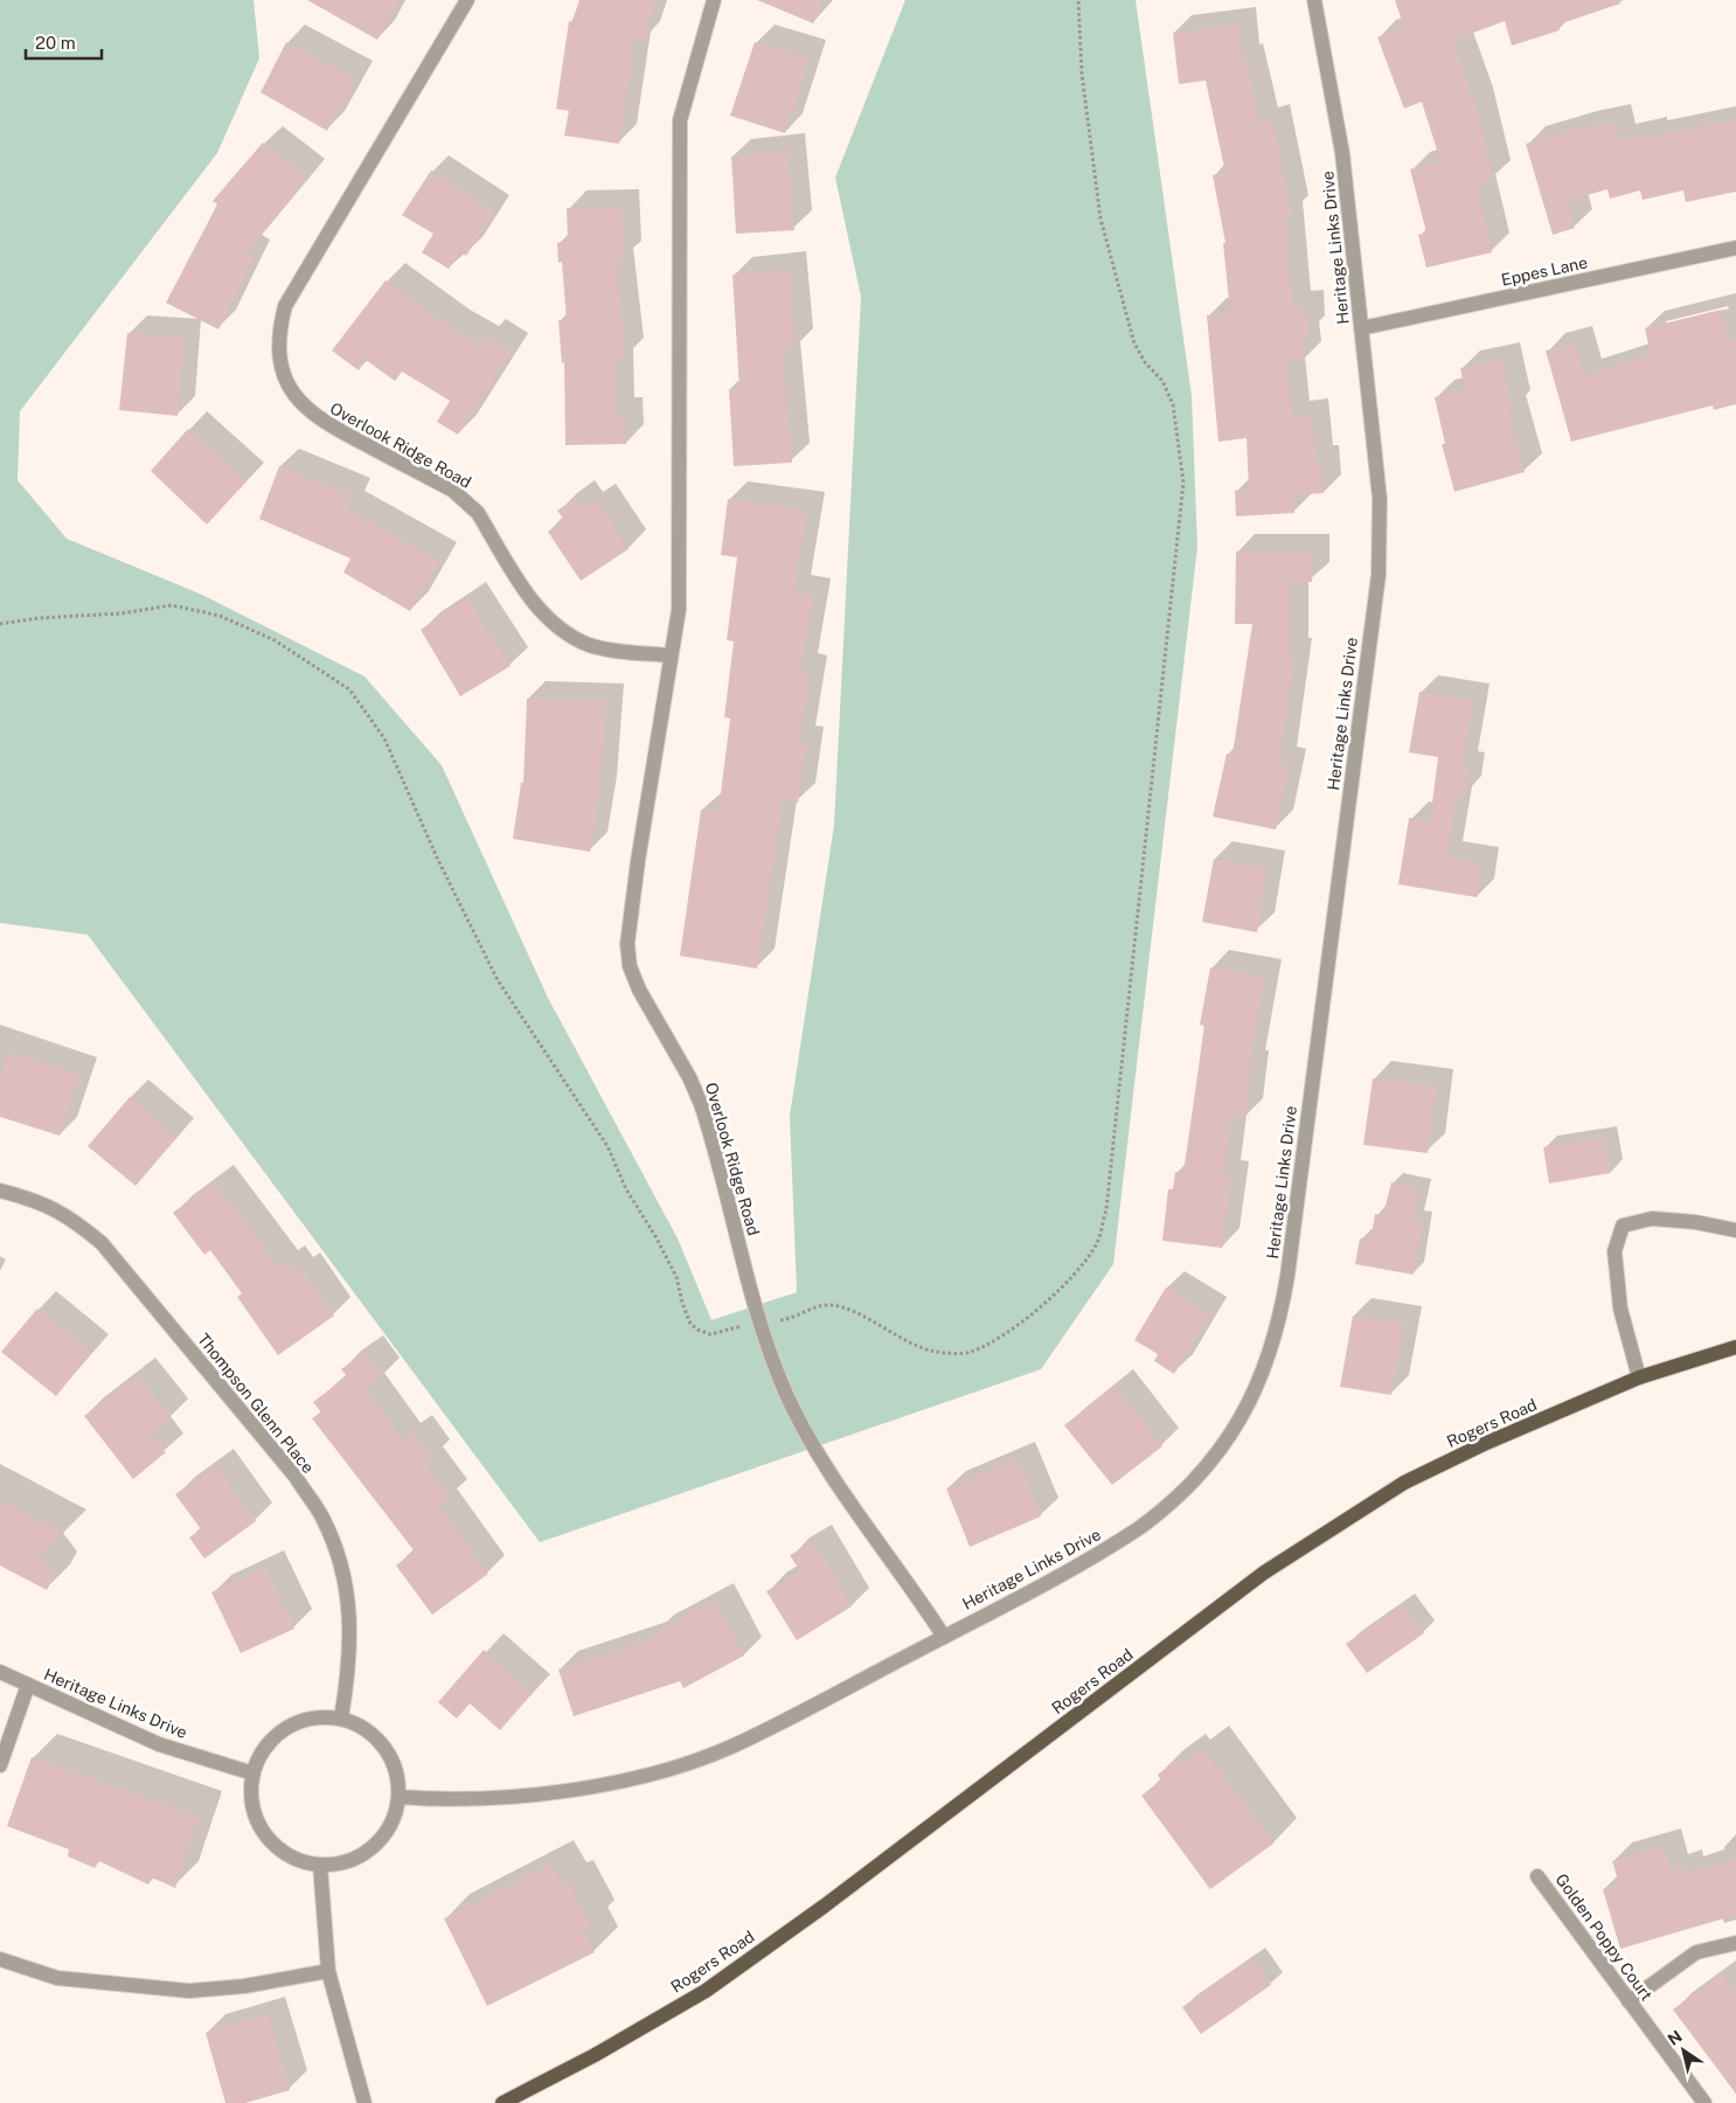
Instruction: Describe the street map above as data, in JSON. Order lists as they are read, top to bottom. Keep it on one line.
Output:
{"streets":{"main road":["Rogers Road"],"street":["Heritage Links Drive","Eppes Lane","Overlook Ridge Road","Thompson Glenn Place","Golden Poppy Court"]},"crossings":[["Heritage Links Drive","Eppes Lane"],["Heritage Links Drive","Overlook Ridge Road"],["Heritage Links Drive","Thompson Glenn Place"]],"scale_bar":"20 m","north":"top left"}
